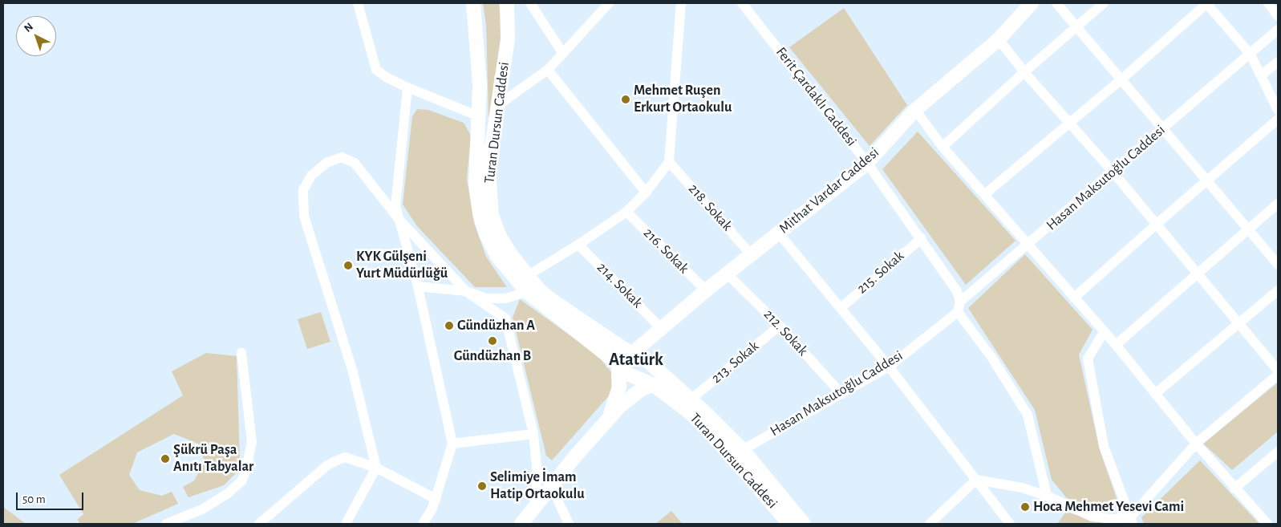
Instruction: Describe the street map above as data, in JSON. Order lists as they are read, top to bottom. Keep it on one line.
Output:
{"streets":{"main road":["Turan Dursun Caddesi","Mithat Vardar Caddesi"],"street":["Ferit Çardaklı Caddesi","Hasan Maksutoğlu Caddesi","218. Sokak","216. Sokak","215. Sokak","214. Sokak","212. Sokak","213. Sokak"]},"crossings":[["Ferit Çardaklı Caddesi","Hasan Maksutoğlu Caddesi"],["Ferit Çardaklı Caddesi","Mithat Vardar Caddesi"],["Ferit Çardaklı Caddesi","215. Sokak"],["Turan Dursun Caddesi","Hasan Maksutoğlu Caddesi"],["Turan Dursun Caddesi","Mithat Vardar Caddesi"],["Turan Dursun Caddesi","213. Sokak"],["Hasan Maksutoğlu Caddesi","212. Sokak"],["Mithat Vardar Caddesi","218. Sokak"],["Mithat Vardar Caddesi","216. Sokak"],["Mithat Vardar Caddesi","214. Sokak"],["Mithat Vardar Caddesi","212. Sokak"],["212. Sokak","213. Sokak"]],"districts":["Atatürk"],"places":["Mehmet Ruşen Erkurt Ortaokulu","KYK Gülşeni Yurt Müdürlüğü","Gündüzhan A","Gündüzhan B","Şükrü Paşa Anıtı Tabyalar","Selimiye İmam Hatip Ortaokulu","Hoca Mehmet Yesevi Cami"],"scale_bar":"50 m","north":"top left"}
